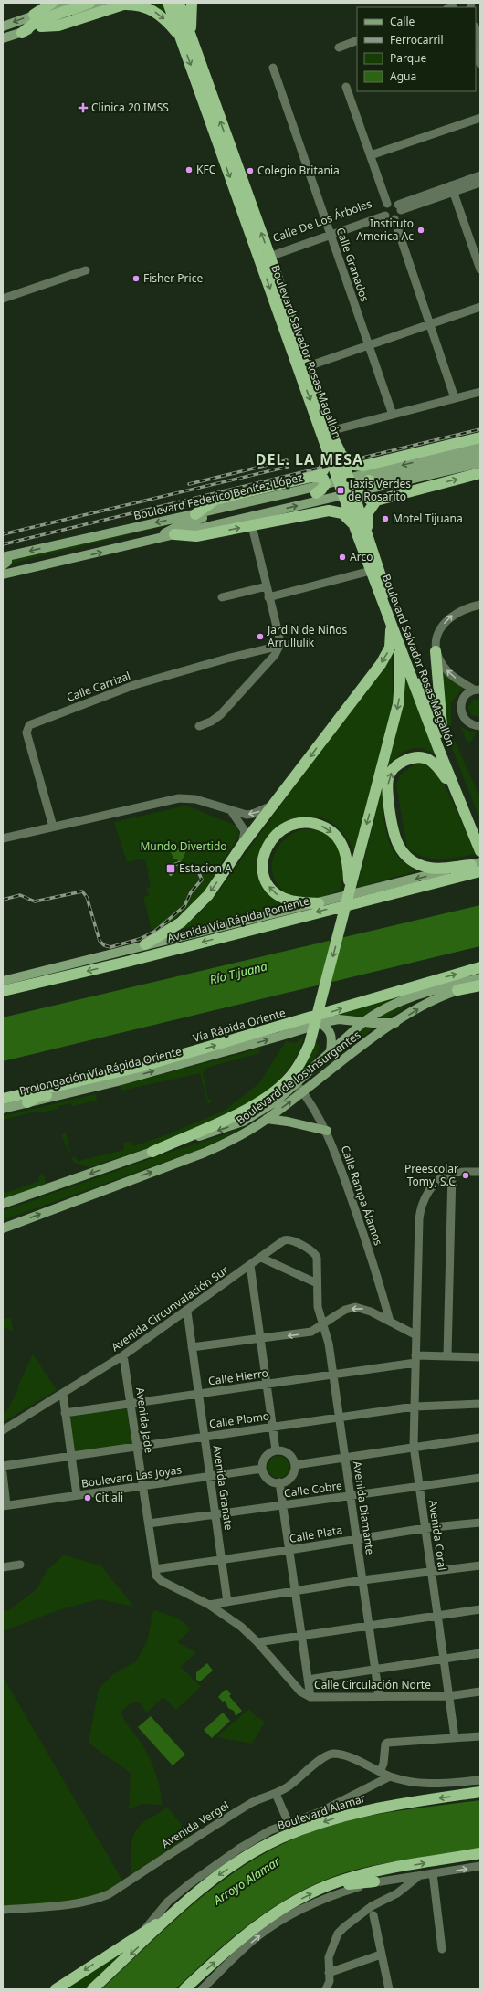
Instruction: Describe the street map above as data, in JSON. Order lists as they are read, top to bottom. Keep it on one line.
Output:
{"streets":{"highway":["Boulevard Salvador Rosas Magallón","Avenida Vía Rápida Poniente","Vía Rápida Oriente","Boulevard Alamar"],"main road":["Boulevard Federico Benítez López","Prolongación Vía Rápida Oriente","Boulevard de los Insurgentes"],"street":["Calle De Los Árboles","Calle Granados","Calle Carrizal","Calle Rampa Álamos","Avenida Circunvalación Sur","Calle Hierro","Avenida Jade","Calle Plomo","Boulevard Las Joyas","Avenida Granate","Calle Cobre","Avenida Diamante","Calle Plata","Avenida Coral","Calle Circulación Norte","Avenida Vergel"]},"crossings":[["Calle De Los Árboles","Calle Granados"],["Calle De Los Árboles","Boulevard Salvador Rosas Magallón"],["Prolongación Vía Rápida Oriente","Boulevard de los Insurgentes"],["Boulevard de los Insurgentes","Calle Rampa Álamos"],["Avenida Circunvalación Sur","Avenida Jade"],["Avenida Circunvalación Sur","Avenida Granate"],["Calle Hierro","Avenida Jade"],["Calle Hierro","Avenida Granate"],["Calle Hierro","Avenida Diamante"],["Calle Hierro","Avenida Coral"],["Avenida Jade","Calle Plomo"],["Avenida Jade","Boulevard Las Joyas"],["Avenida Jade","Calle Cobre"],["Avenida Jade","Calle Plata"],["Avenida Jade","Calle Circulación Norte"],["Calle Plomo","Avenida Granate"],["Calle Plomo","Avenida Diamante"],["Calle Plomo","Avenida Coral"],["Boulevard Las Joyas","Avenida Granate"],["Avenida Granate","Calle Cobre"],["Avenida Granate","Calle Plata"],["Calle Cobre","Avenida Diamante"],["Calle Cobre","Avenida Coral"],["Avenida Diamante","Calle Plata"],["Avenida Diamante","Calle Circulación Norte"],["Calle Plata","Avenida Coral"],["Calle Plata","Calle Circulación Norte"],["Avenida Coral","Calle Circulación Norte"]],"one_way":["Vía Rápida Oriente","Prolongación Vía Rápida Oriente"],"districts":["DEL. LA MESA"],"water":["Río Tijuana","Arroyo Alamar"],"parks":["Mundo Divertido"],"places":{"health":["Clinica 20 IMSS"],"other":["KFC","Colegio Britania","Instituto America Ac","Fisher Price","Motel Tijuana","Arco","JardiN de Niños Arrullulik","Preescolar Tomy, S.C.","Citlali"],"transit":["Taxis Verdes de Rosarito","Estacion A"]},"legend":["Calle","Ferrocarril","Parque","Agua"]}
